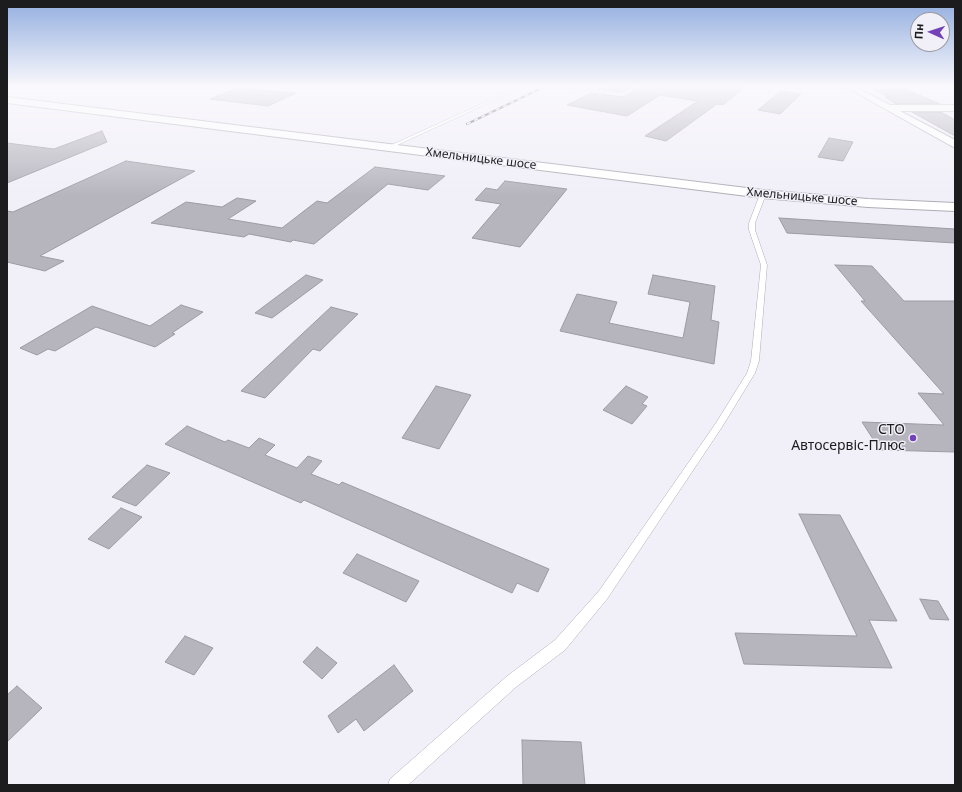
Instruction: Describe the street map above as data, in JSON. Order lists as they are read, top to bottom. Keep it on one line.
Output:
{"streets":{"street":["Хмельницьке шосе"]},"places":["СТО Автосервіс-Плюс"],"north":"left"}
